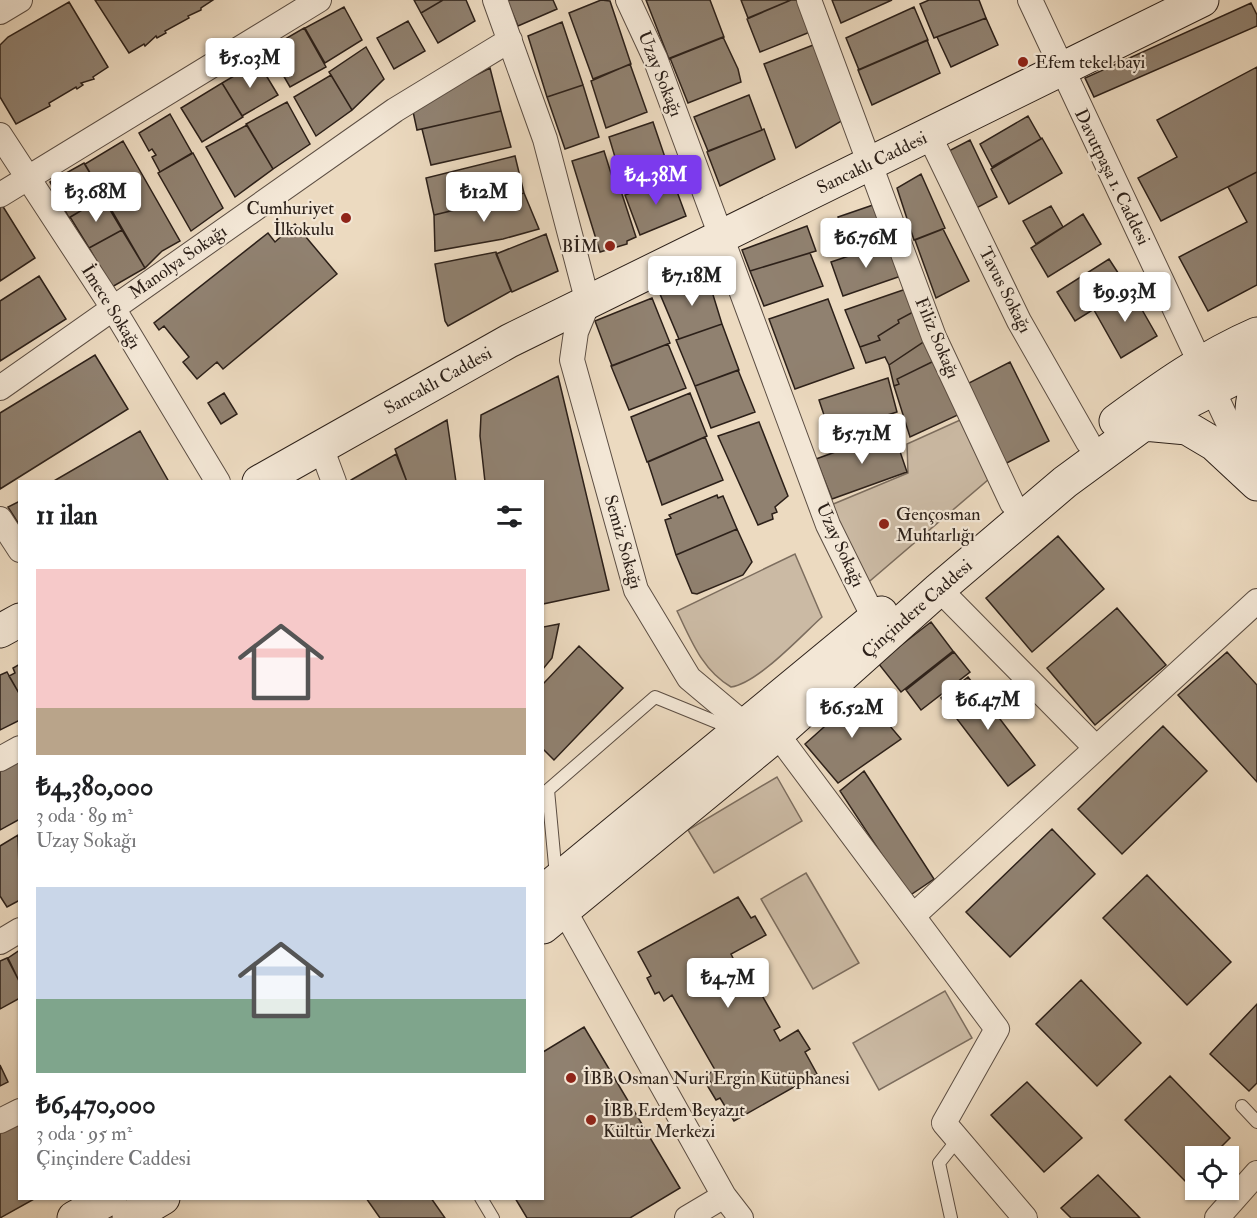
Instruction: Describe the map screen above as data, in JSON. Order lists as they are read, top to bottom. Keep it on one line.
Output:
{"streets":{"main road":["Sancaklı Caddesi","Çinçindere Caddesi"],"street":["Uzay Sokağı","Davutpaşa 1. Caddesi","Manolya Sokağı","Tavus Sokağı","İmece Sokağı","Filiz Sokağı","Semiz Sokağı"]},"crossings":[["Uzay Sokağı","Sancaklı Caddesi"],["Uzay Sokağı","Çinçindere Caddesi"],["Sancaklı Caddesi","Davutpaşa 1. Caddesi"],["Sancaklı Caddesi","Tavus Sokağı"],["Sancaklı Caddesi","Filiz Sokağı"],["Sancaklı Caddesi","Semiz Sokağı"],["Davutpaşa 1. Caddesi","Çinçindere Caddesi"],["Manolya Sokağı","İmece Sokağı"],["Tavus Sokağı","Çinçindere Caddesi"],["Filiz Sokağı","Çinçindere Caddesi"],["Semiz Sokağı","Çinçindere Caddesi"]],"places":["Efem tekel bayi","Cumhuriyet İlkokulu","BİM","Gençosman Muhtarlığı","İBB Osman Nuri Ergin Kütüphanesi","İBB Erdem Beyazıt Kültür Merkezi"],"page":{"price":["₺5.03M","₺4.38M","₺3.68M","₺12M","₺6.76M","₺7.18M","₺9.93M","₺5.71M","₺6.47M","₺6.52M","₺4.7M"],"heading":"11 ilan","list":[{"name":"₺4,380,000","note":"3 oda · 89 m² · Uzay Sokağı"},{"name":"₺6,470,000","note":"3 oda · 95 m² · Çinçindere Caddesi"}]}}
